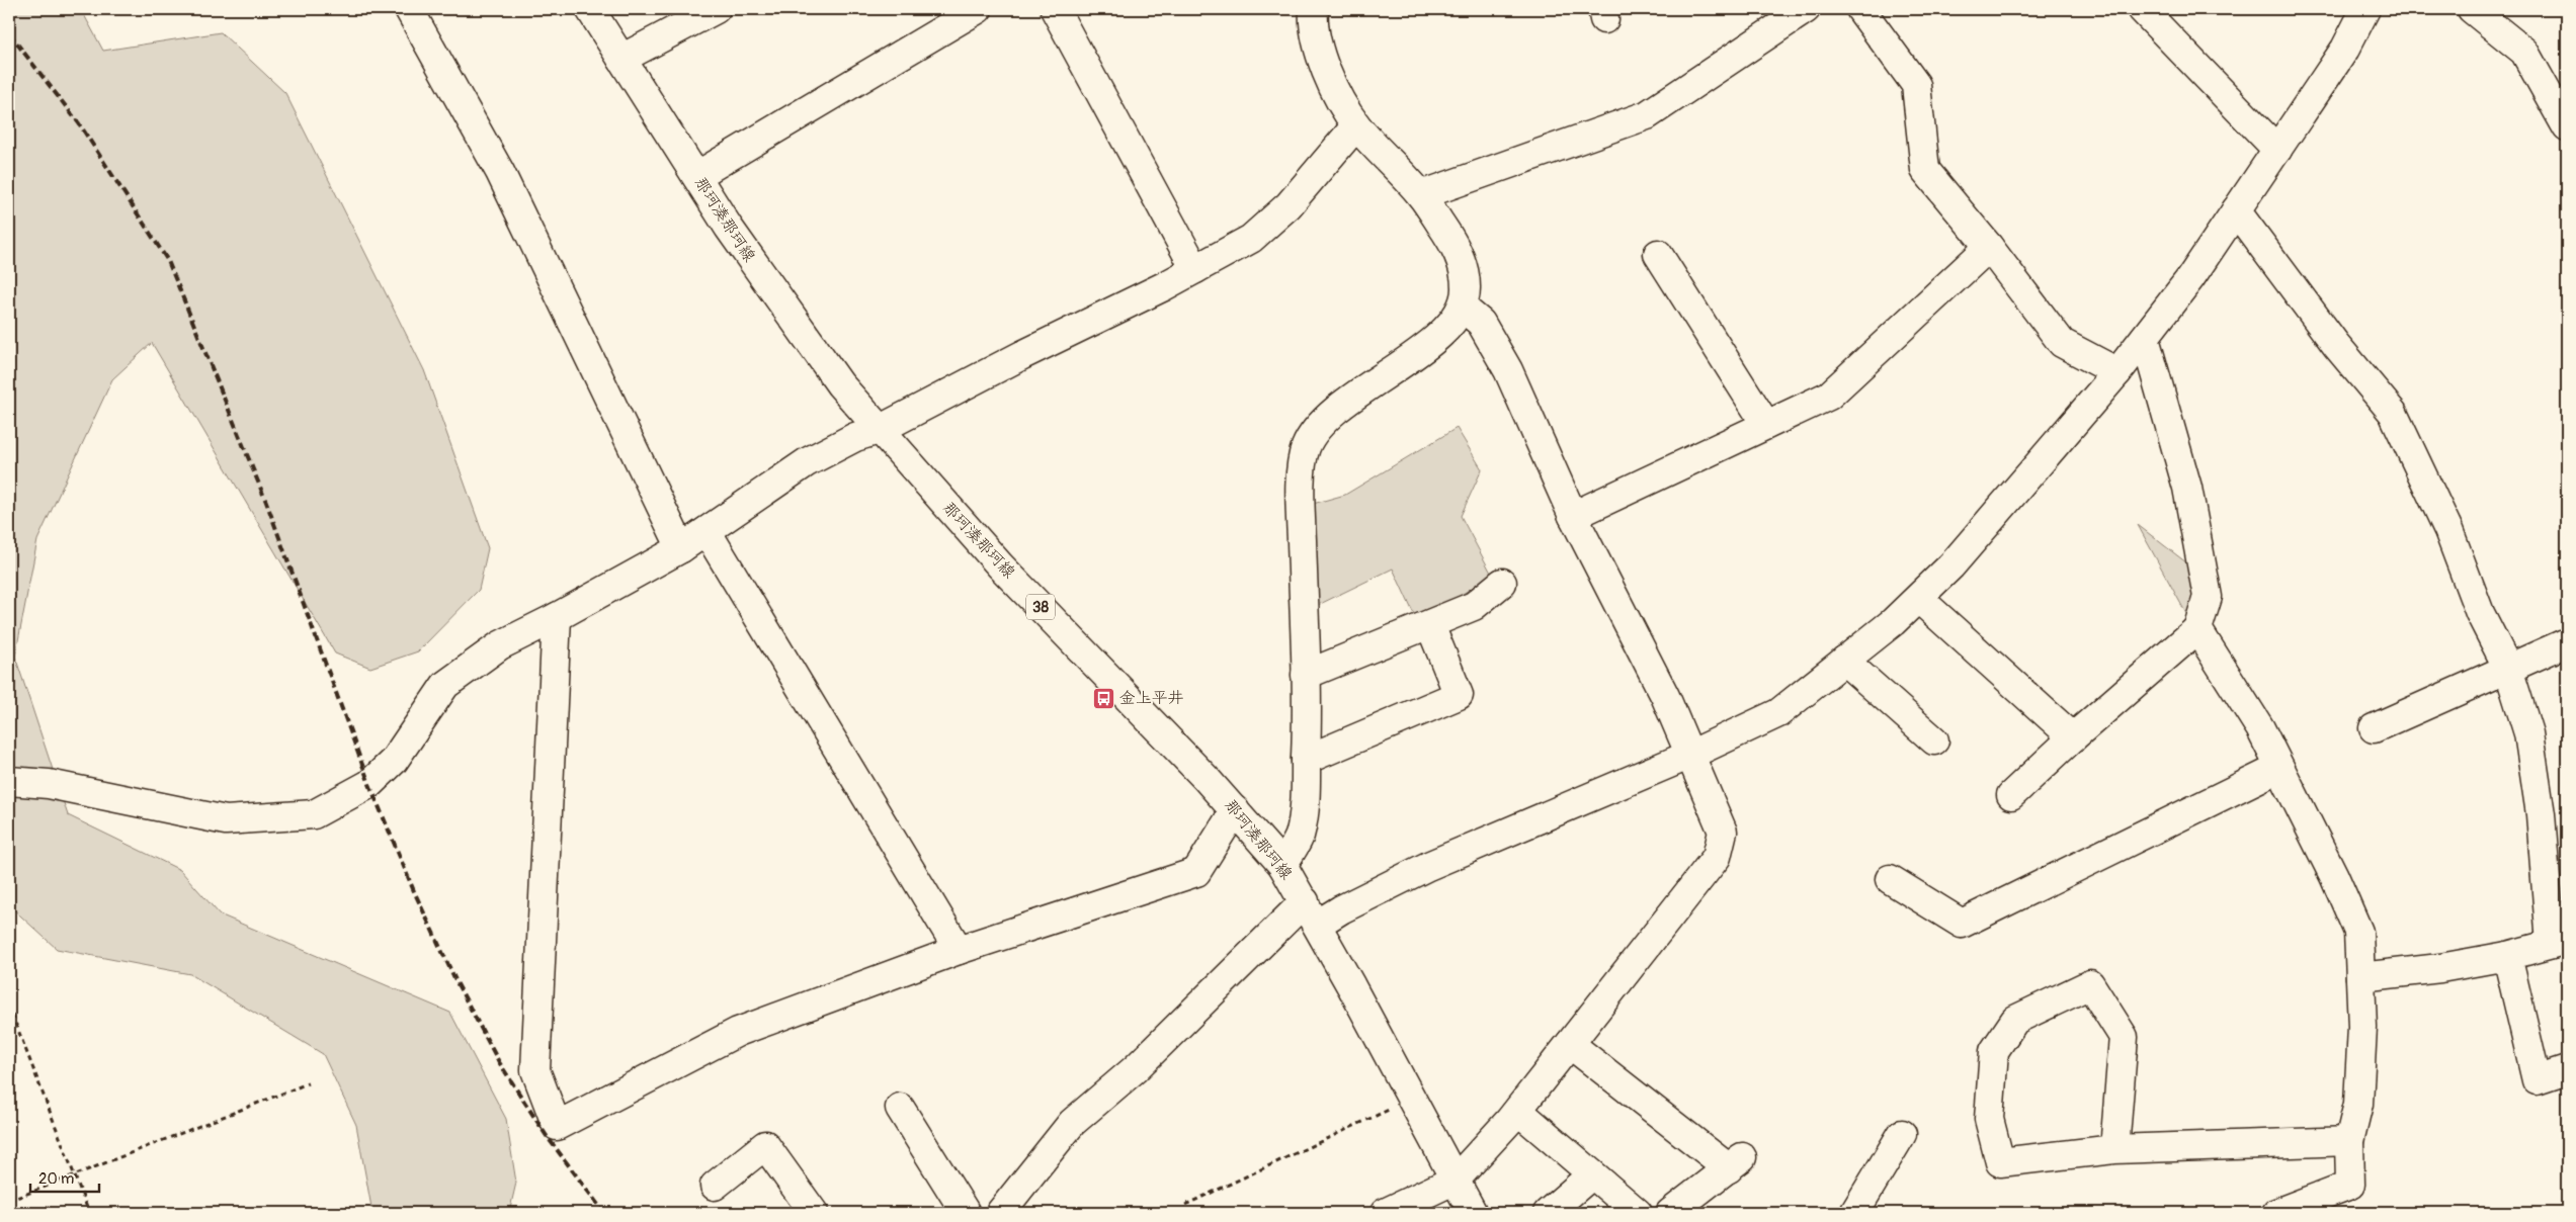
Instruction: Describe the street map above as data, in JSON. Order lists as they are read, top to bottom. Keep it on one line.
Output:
{"streets":{"street":["那珂湊那珂線","38"]},"places":{"bus stop":["金上平井"]},"scale_bar":"20 m"}
